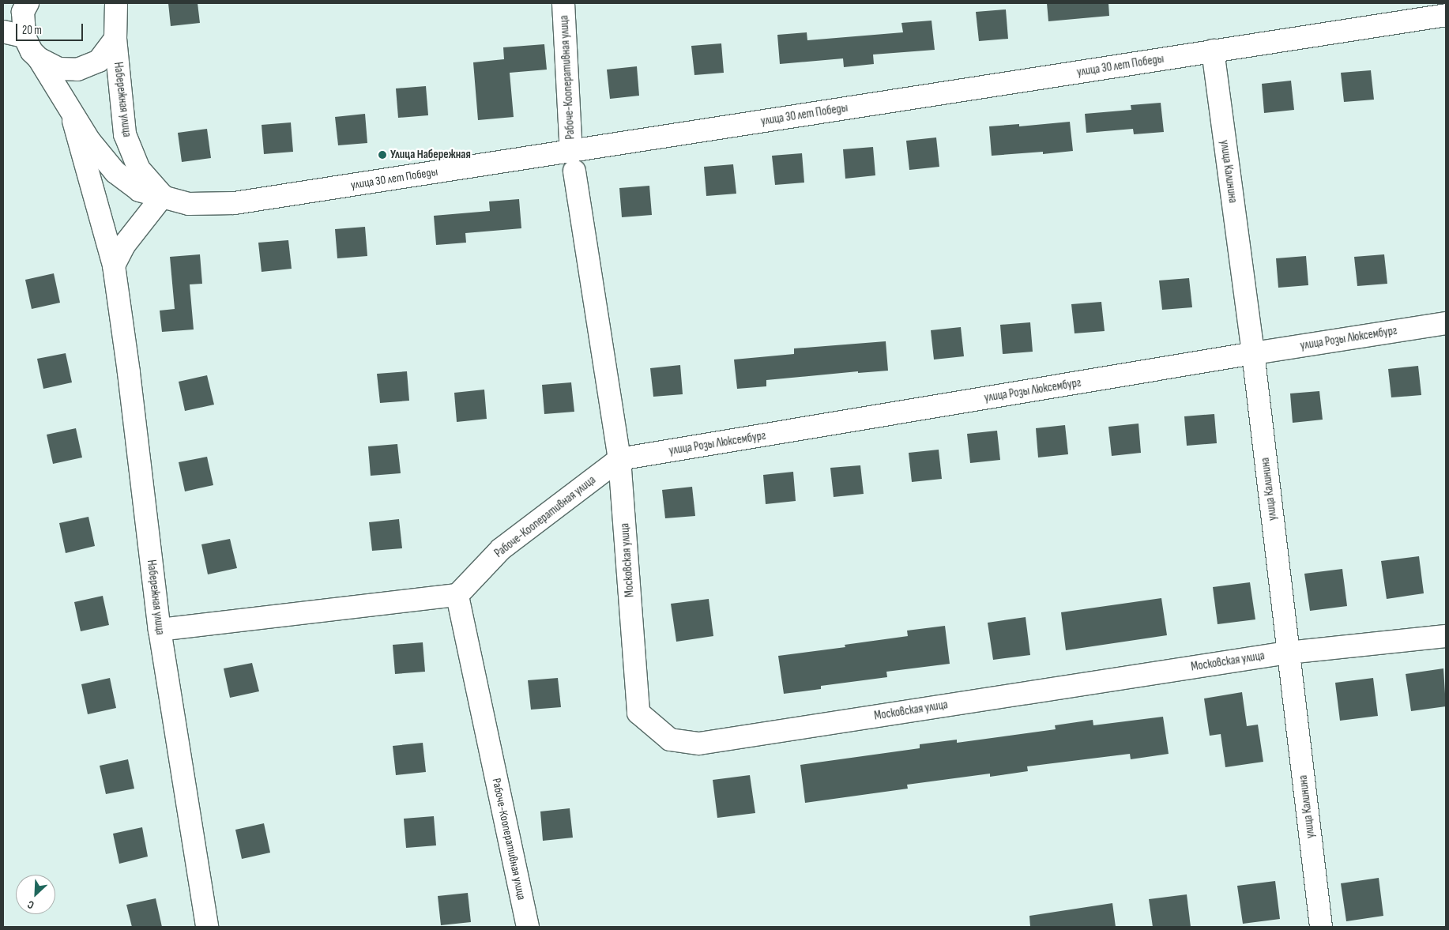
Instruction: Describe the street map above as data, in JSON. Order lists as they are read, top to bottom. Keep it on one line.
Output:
{"streets":{"street":["улица 30 лет Победы","Рабоче-Кооперативная улица","Набережная улица","улица Калинина","улица Розы Люксембург","Московская улица"]},"crossings":[["улица 30 лет Победы","Рабоче-Кооперативная улица"],["улица 30 лет Победы","Набережная улица"],["улица 30 лет Победы","улица Калинина"],["Рабоче-Кооперативная улица","улица Розы Люксембург"],["Рабоче-Кооперативная улица","Московская улица"],["улица Калинина","улица Розы Люксембург"],["улица Калинина","Московская улица"],["улица Розы Люксембург","Московская улица"]],"places":["Улица Набережная"],"scale_bar":"20 m","north":"bottom left"}
